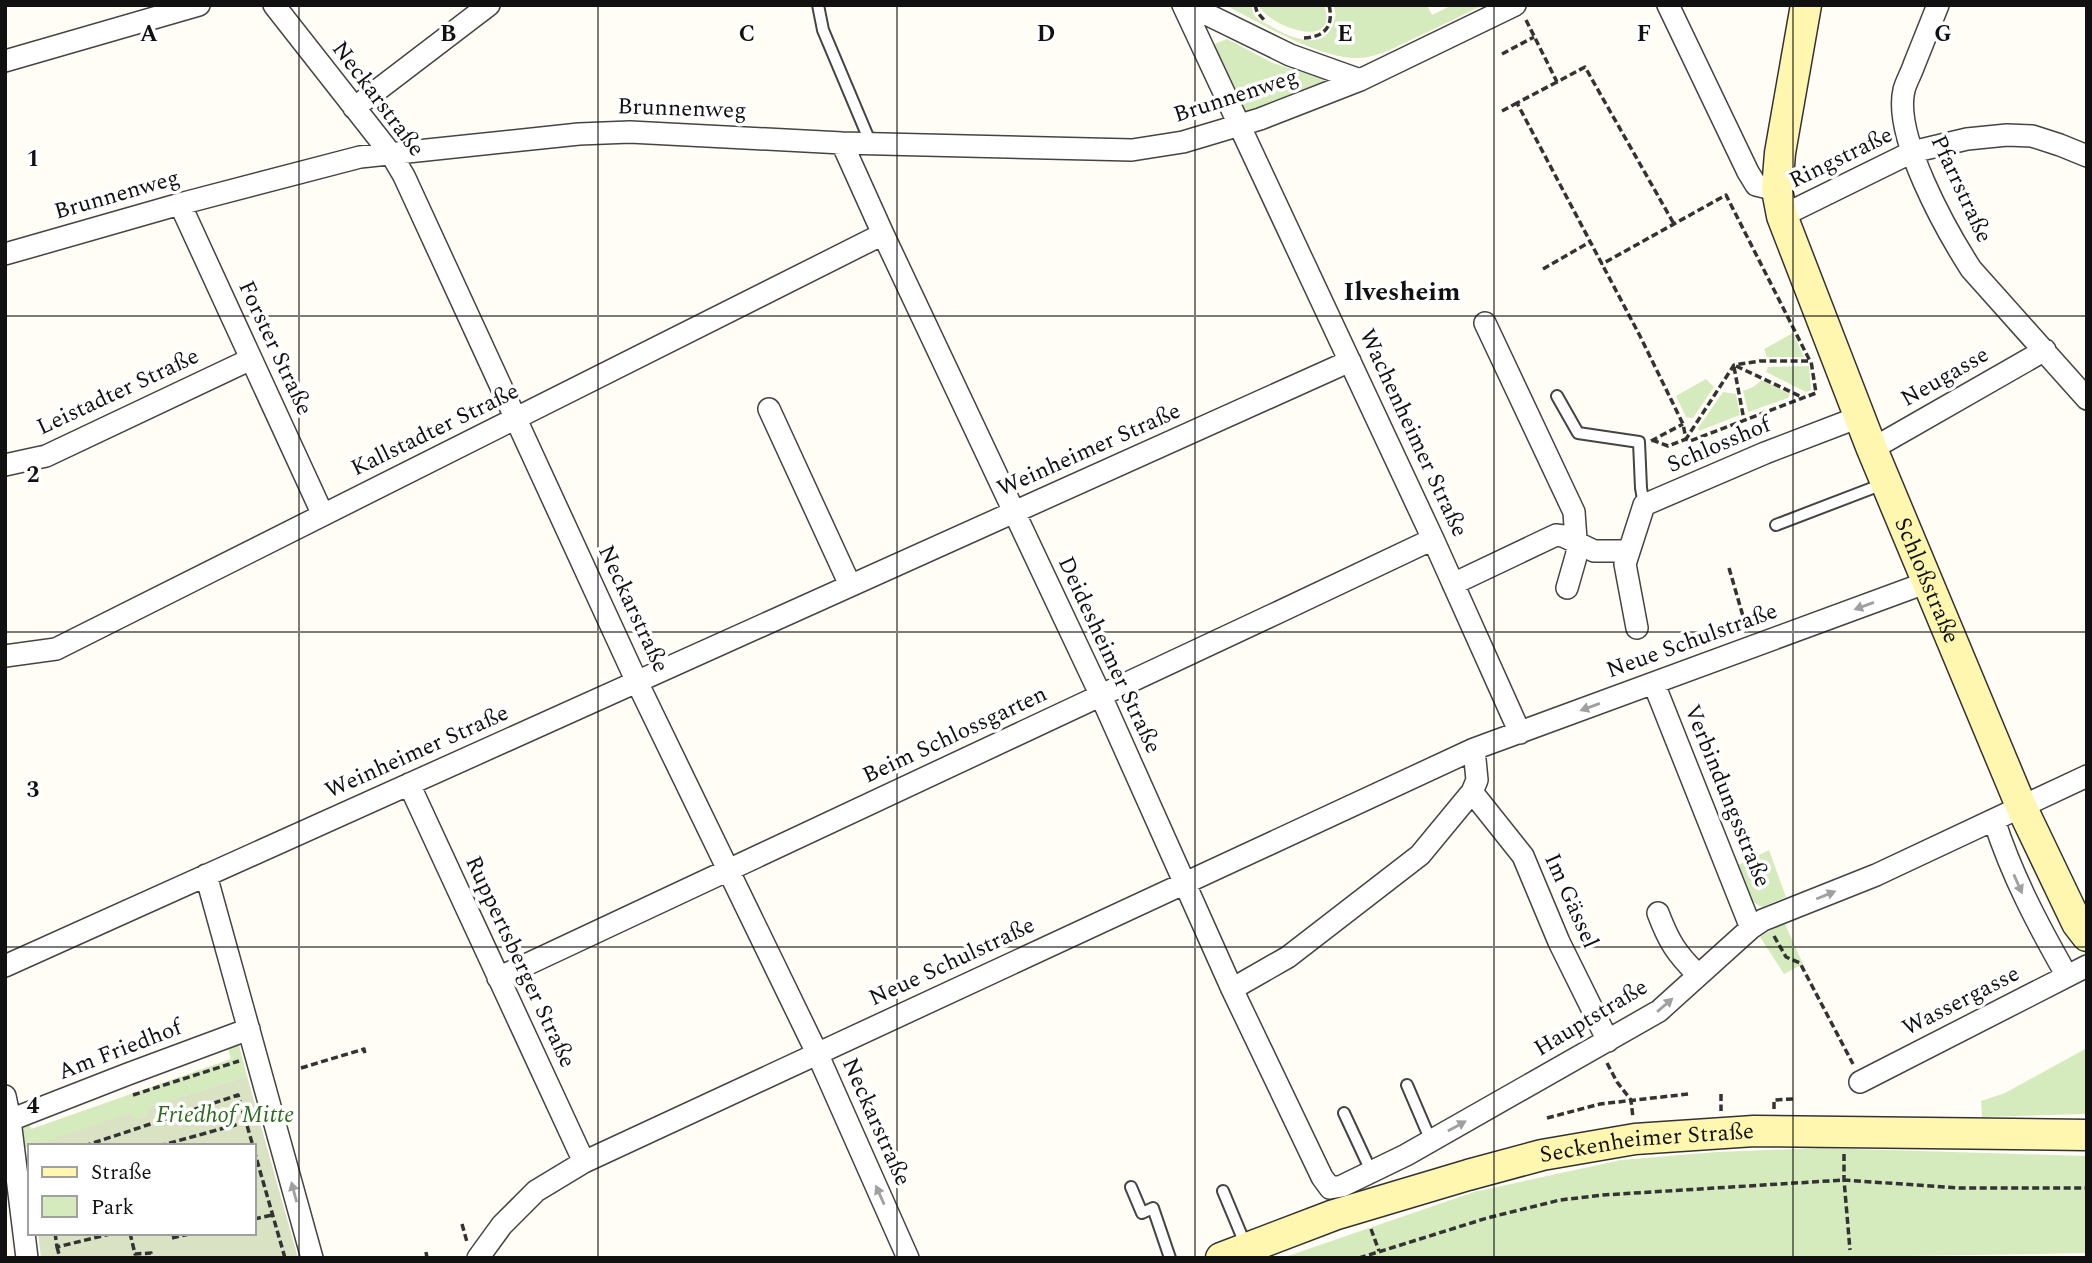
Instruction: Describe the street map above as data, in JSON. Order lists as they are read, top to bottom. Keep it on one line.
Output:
{"streets":{"main road":["Schloßstraße","Seckenheimer Straße"],"street":["Brunnenweg","Neckarstraße","Ringstraße","Pfarrstraße","Forster Straße","Neugasse","Leistadter Straße","Kallstadter Straße","Wachenheimer Straße","Schlosshof","Weinheimer Straße","Neue Schulstraße","Deidesheimer Straße","Beim Schlossgarten","Verbindungsstraße","Im Gässel","Ruppertsberger Straße","Wassergasse","Hauptstraße","Am Friedhof"]},"crossings":[["Brunnenweg","Neckarstraße"],["Brunnenweg","Forster Straße"],["Brunnenweg","Wachenheimer Straße"],["Brunnenweg","Deidesheimer Straße"],["Neckarstraße","Kallstadter Straße"],["Neckarstraße","Weinheimer Straße"],["Neckarstraße","Neue Schulstraße"],["Neckarstraße","Beim Schlossgarten"],["Ringstraße","Pfarrstraße"],["Ringstraße","Schloßstraße"],["Pfarrstraße","Neugasse"],["Forster Straße","Leistadter Straße"],["Forster Straße","Kallstadter Straße"],["Neugasse","Schloßstraße"],["Kallstadter Straße","Deidesheimer Straße"],["Wachenheimer Straße","Weinheimer Straße"],["Wachenheimer Straße","Neue Schulstraße"],["Wachenheimer Straße","Beim Schlossgarten"],["Schlosshof","Schloßstraße"],["Weinheimer Straße","Deidesheimer Straße"],["Weinheimer Straße","Ruppertsberger Straße"],["Schloßstraße","Neue Schulstraße"],["Schloßstraße","Hauptstraße"],["Neue Schulstraße","Deidesheimer Straße"],["Neue Schulstraße","Verbindungsstraße"],["Neue Schulstraße","Ruppertsberger Straße"],["Deidesheimer Straße","Beim Schlossgarten"],["Deidesheimer Straße","Hauptstraße"],["Beim Schlossgarten","Ruppertsberger Straße"],["Verbindungsstraße","Hauptstraße"],["Im Gässel","Hauptstraße"]],"one_way":["Hauptstraße"],"districts":["Ilvesheim"],"parks":["Friedhof Mitte"],"legend":["Straße","Park"],"grid":{"columns":["A","B","C","D","E","F","G"],"rows":["1","2","3","4"]}}
